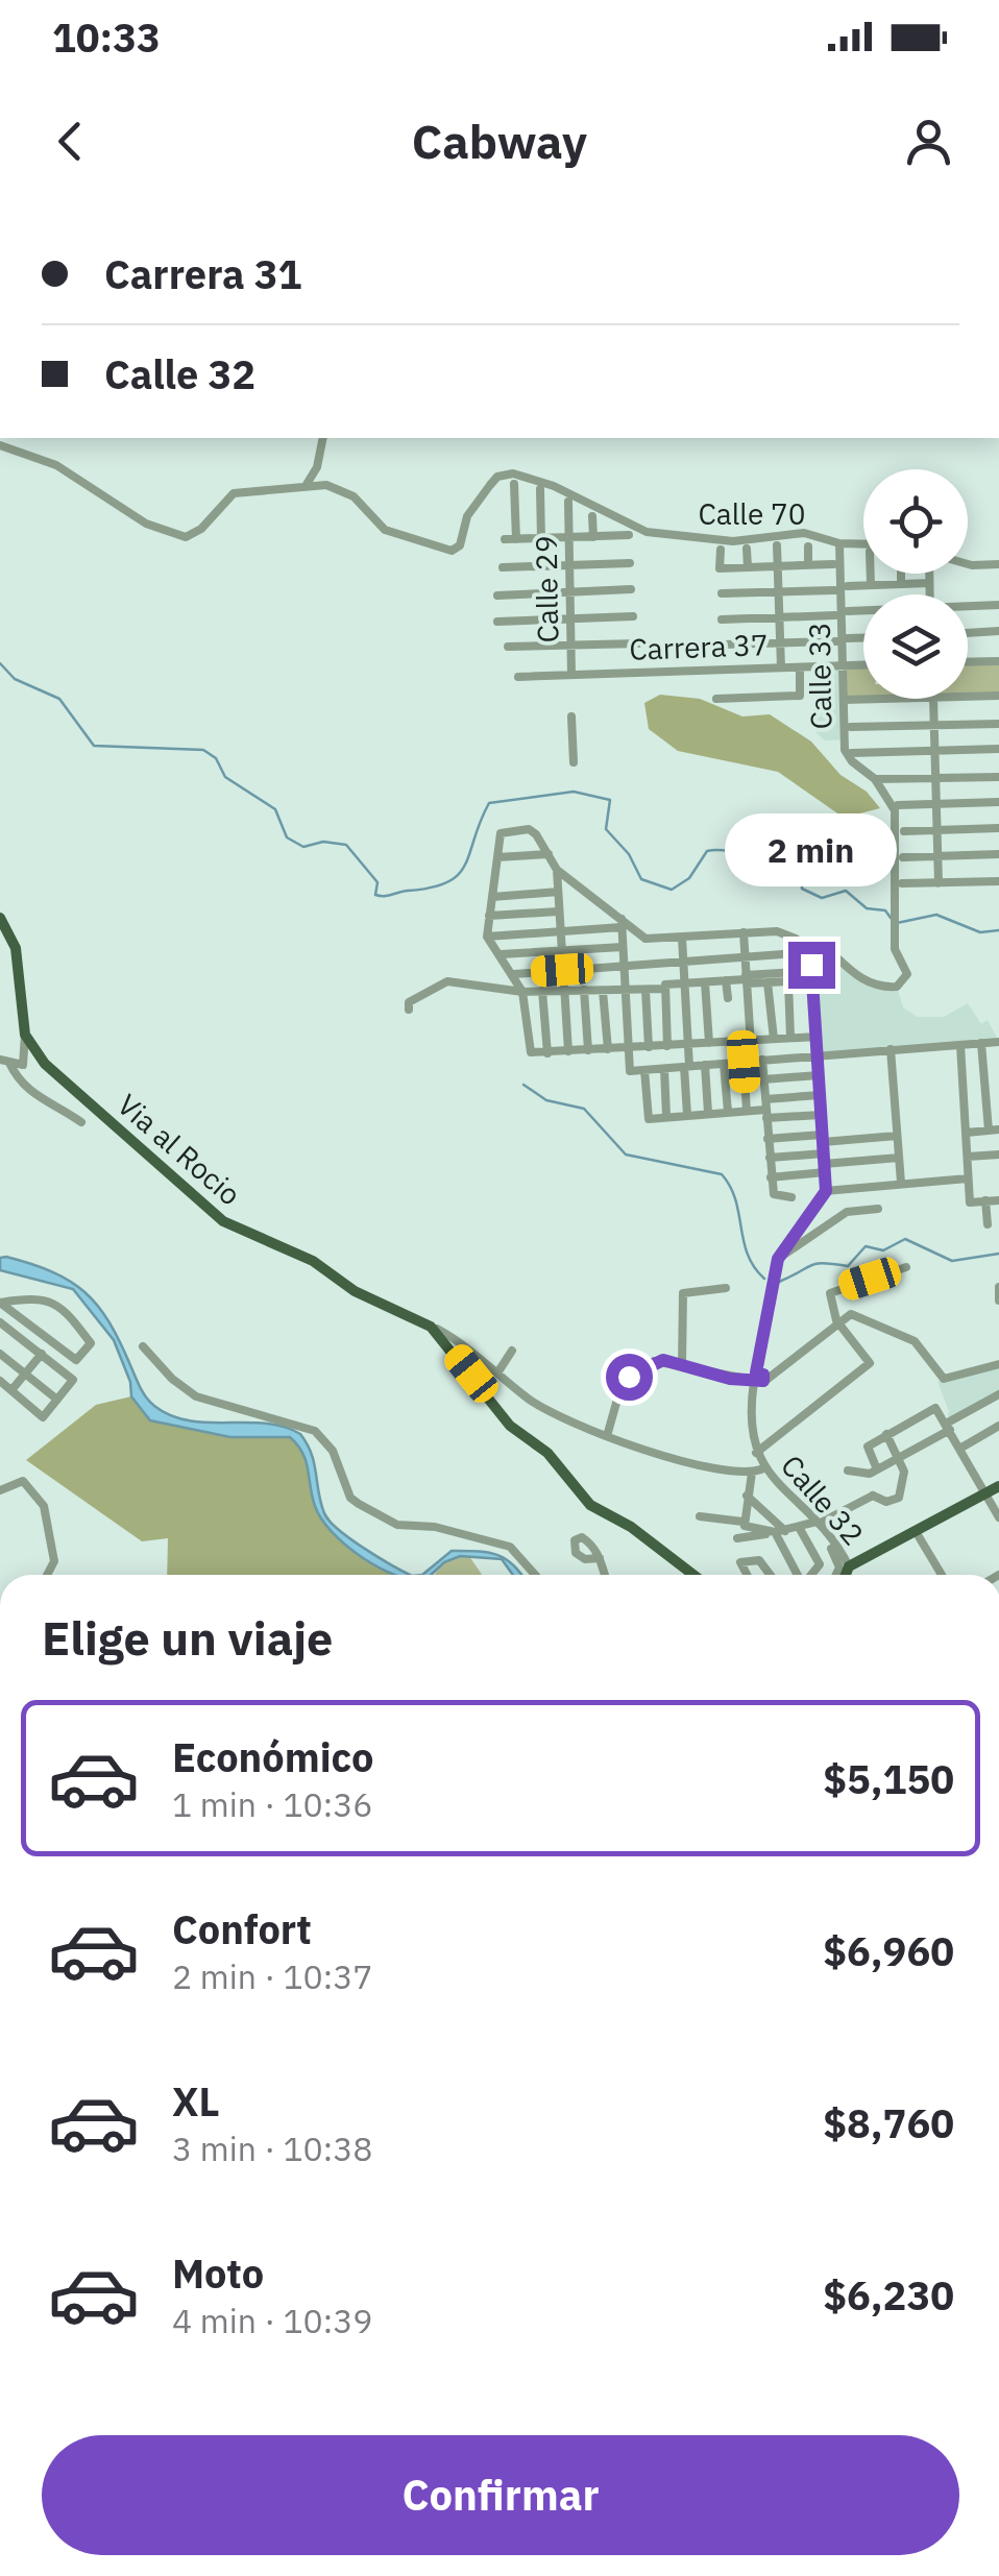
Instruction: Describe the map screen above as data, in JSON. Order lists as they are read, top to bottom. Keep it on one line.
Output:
{"streets":{"main road":["Via al Rocio"],"street":["Calle 70","Calle 29","Carrera 37","Calle 33","Calle 32"]},"crossings":[["Calle 70","Calle 33"],["Calle 29","Carrera 37"],["Carrera 37","Calle 33"]],"page":{"status":"10:33","header":"Cabway","banner":["Carrera 31","Calle 32"],"bubble":"2 min","heading":"Elige un viaje","list":[{"name":"Económico","note":"1 min · 10:36","value":"$5,150"},{"name":"Confort","note":"2 min · 10:37","value":"$6,960"},{"name":"XL","note":"3 min · 10:38","value":"$8,760"},{"name":"Moto","note":"4 min · 10:39","value":"$6,230"}],"buttons":"Confirmar"}}
